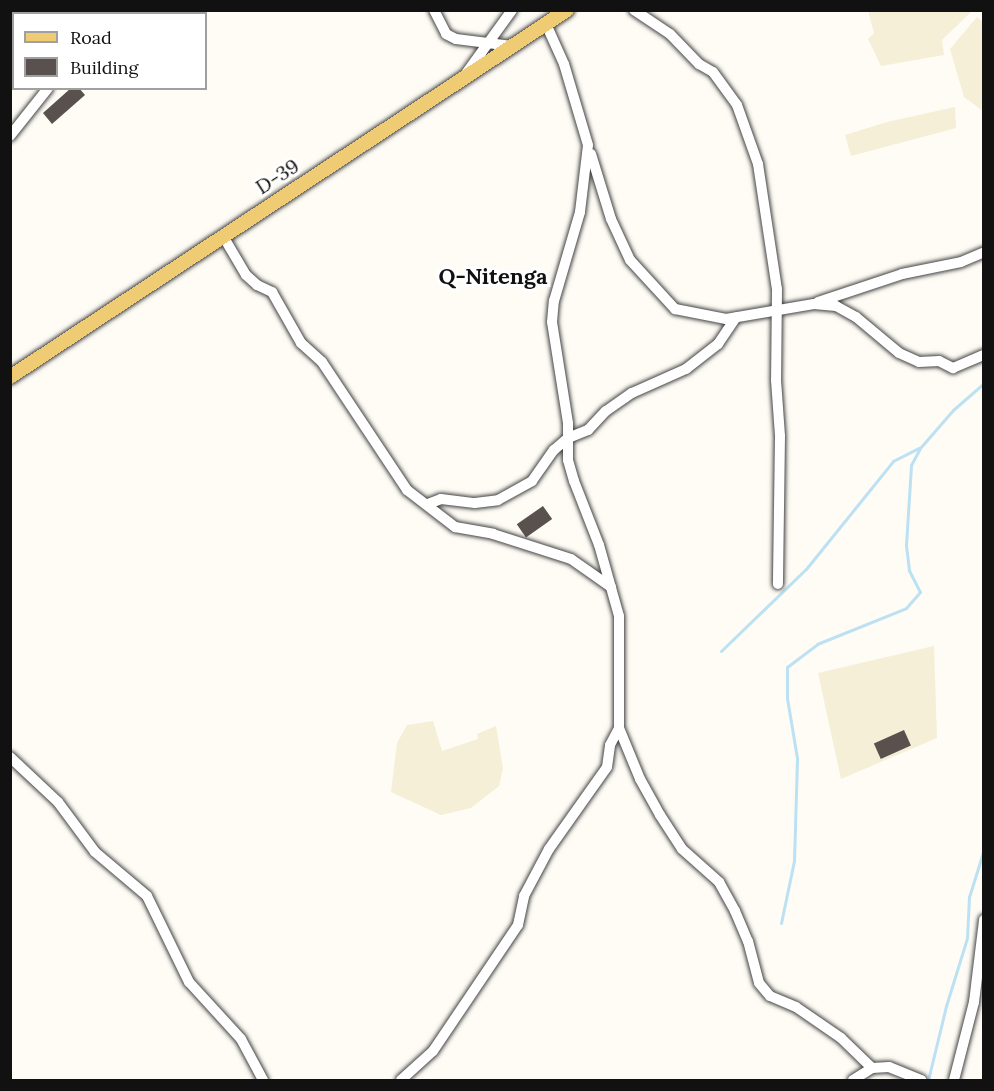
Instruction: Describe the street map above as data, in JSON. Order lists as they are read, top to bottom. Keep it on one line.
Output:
{"streets":{"main road":["D-39"]},"districts":["Q-Nitenga"],"legend":["Road","Building"]}
